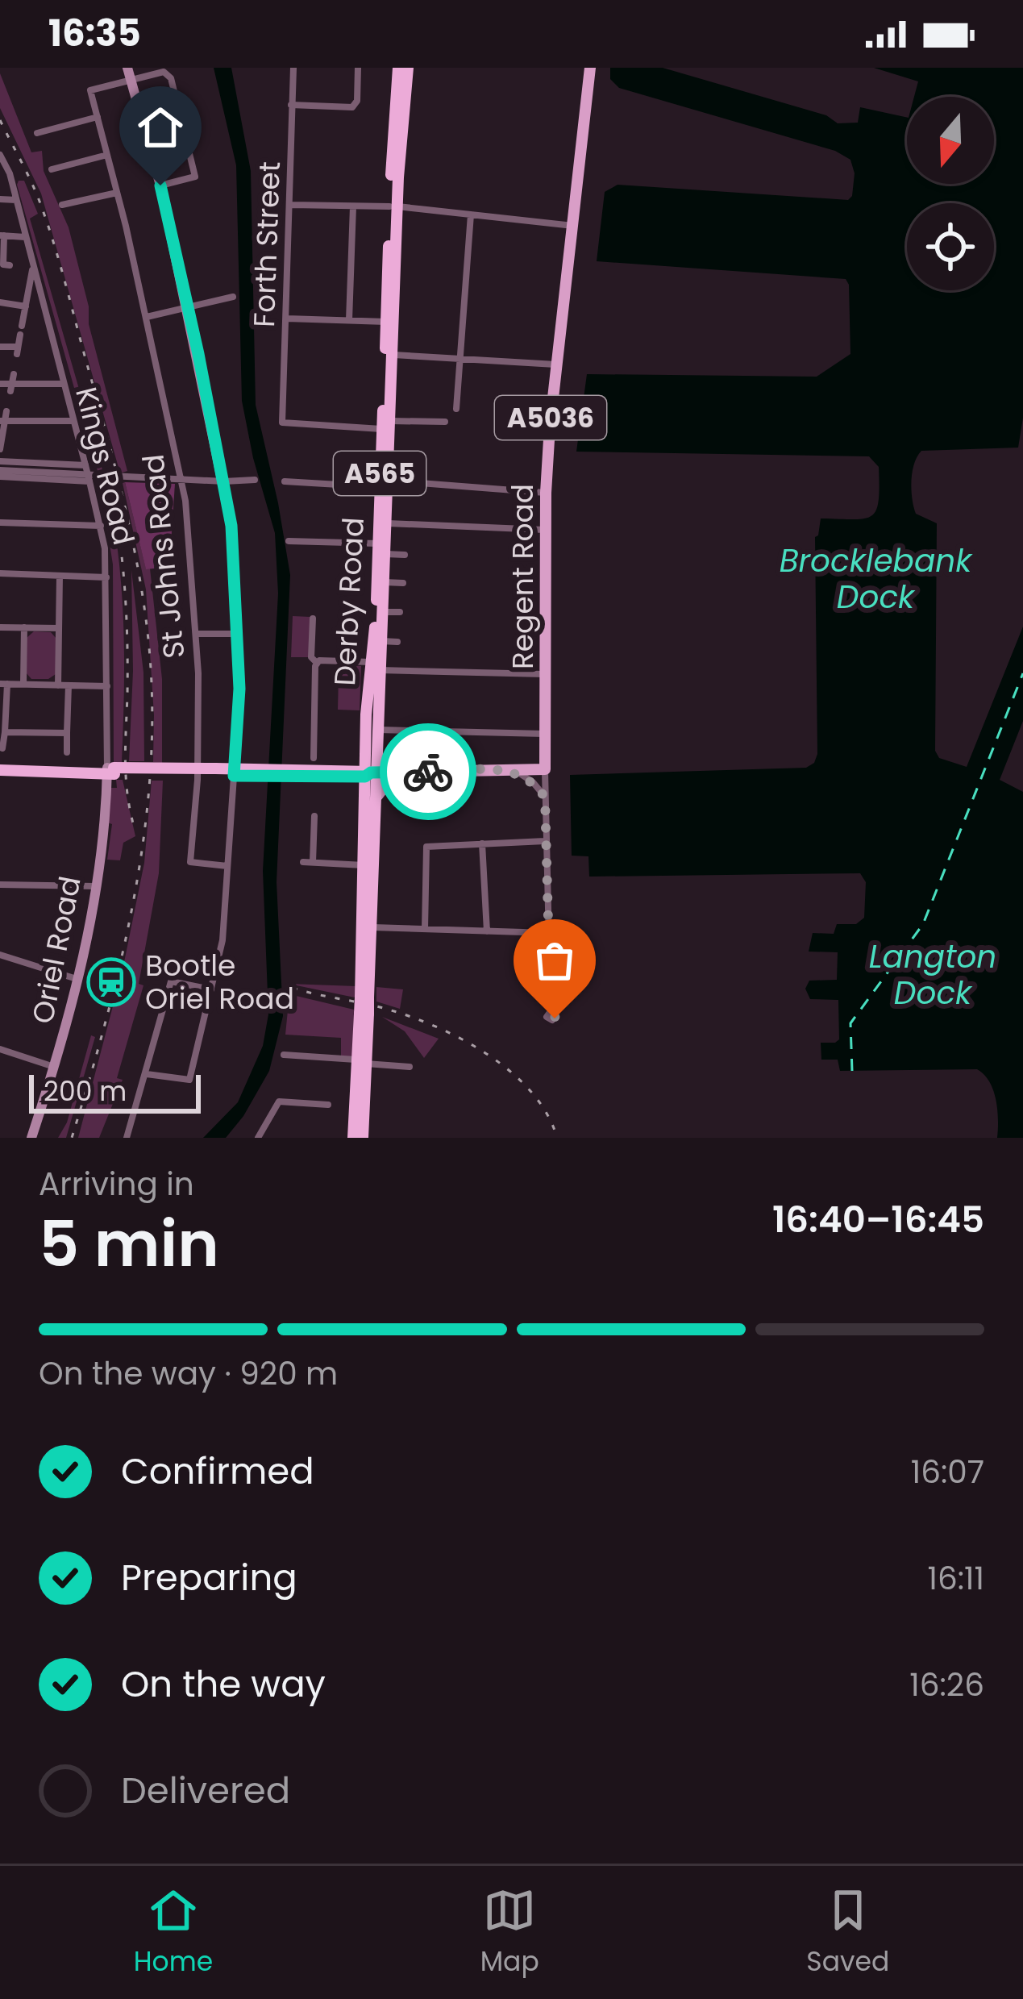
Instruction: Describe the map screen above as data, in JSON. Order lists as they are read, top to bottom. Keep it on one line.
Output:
{"streets":{"highway":["A565","Derby Road"],"main road":["A5036","Regent Road","Oriel Road"],"street":["Forth Street","Kings Road","St Johns Road"]},"crossings":[["Forth Street","Derby Road"],["Kings Road","Oriel Road"]],"water":["Brocklebank Dock","Langton Dock"],"places":{"station":["Bootle Oriel Road"]},"scale_bar":"200 m","north":"bottom","page":{"status":"16:35","scale":"200 m","heading":["5 min","Arriving in","16:40–16:45"],"bar":"On the way · 920 m","list":[["Confirmed","16:07"],["Preparing","16:11"],["On the way","16:26"],"Delivered"],"tabs":["Home","Map","Saved"]}}
